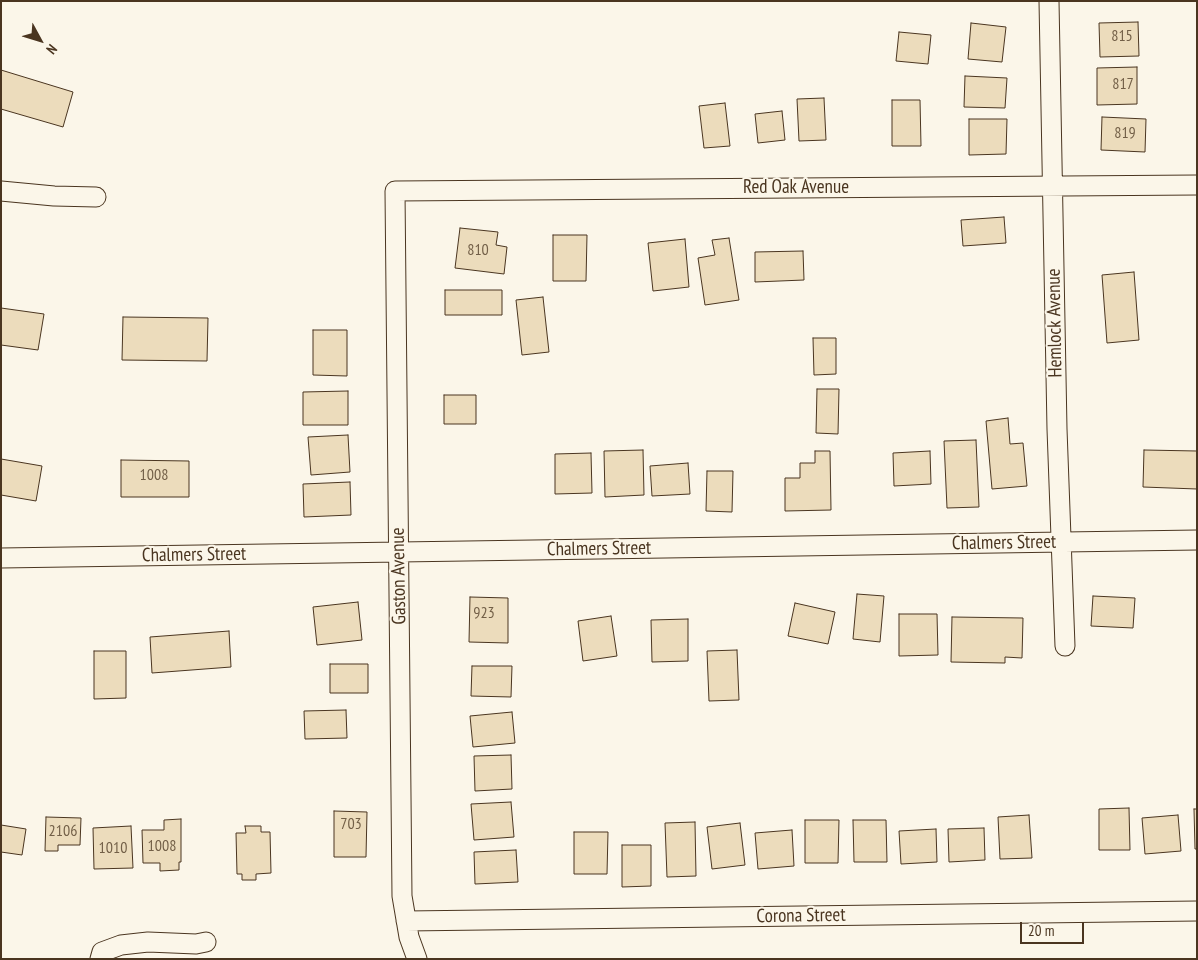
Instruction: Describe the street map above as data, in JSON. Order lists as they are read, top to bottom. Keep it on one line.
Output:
{"streets":{"street":["Red Oak Avenue","Hemlock Avenue","Chalmers Street","Gaston Avenue","Corona Street"]},"crossings":[["Red Oak Avenue","Hemlock Avenue"],["Red Oak Avenue","Gaston Avenue"],["Hemlock Avenue","Chalmers Street"],["Chalmers Street","Gaston Avenue"],["Gaston Avenue","Corona Street"]],"house_numbers":["815","817","819","810","1008","923","703","2106","1008","1010"],"scale_bar":"20 m","north":"bottom right"}
